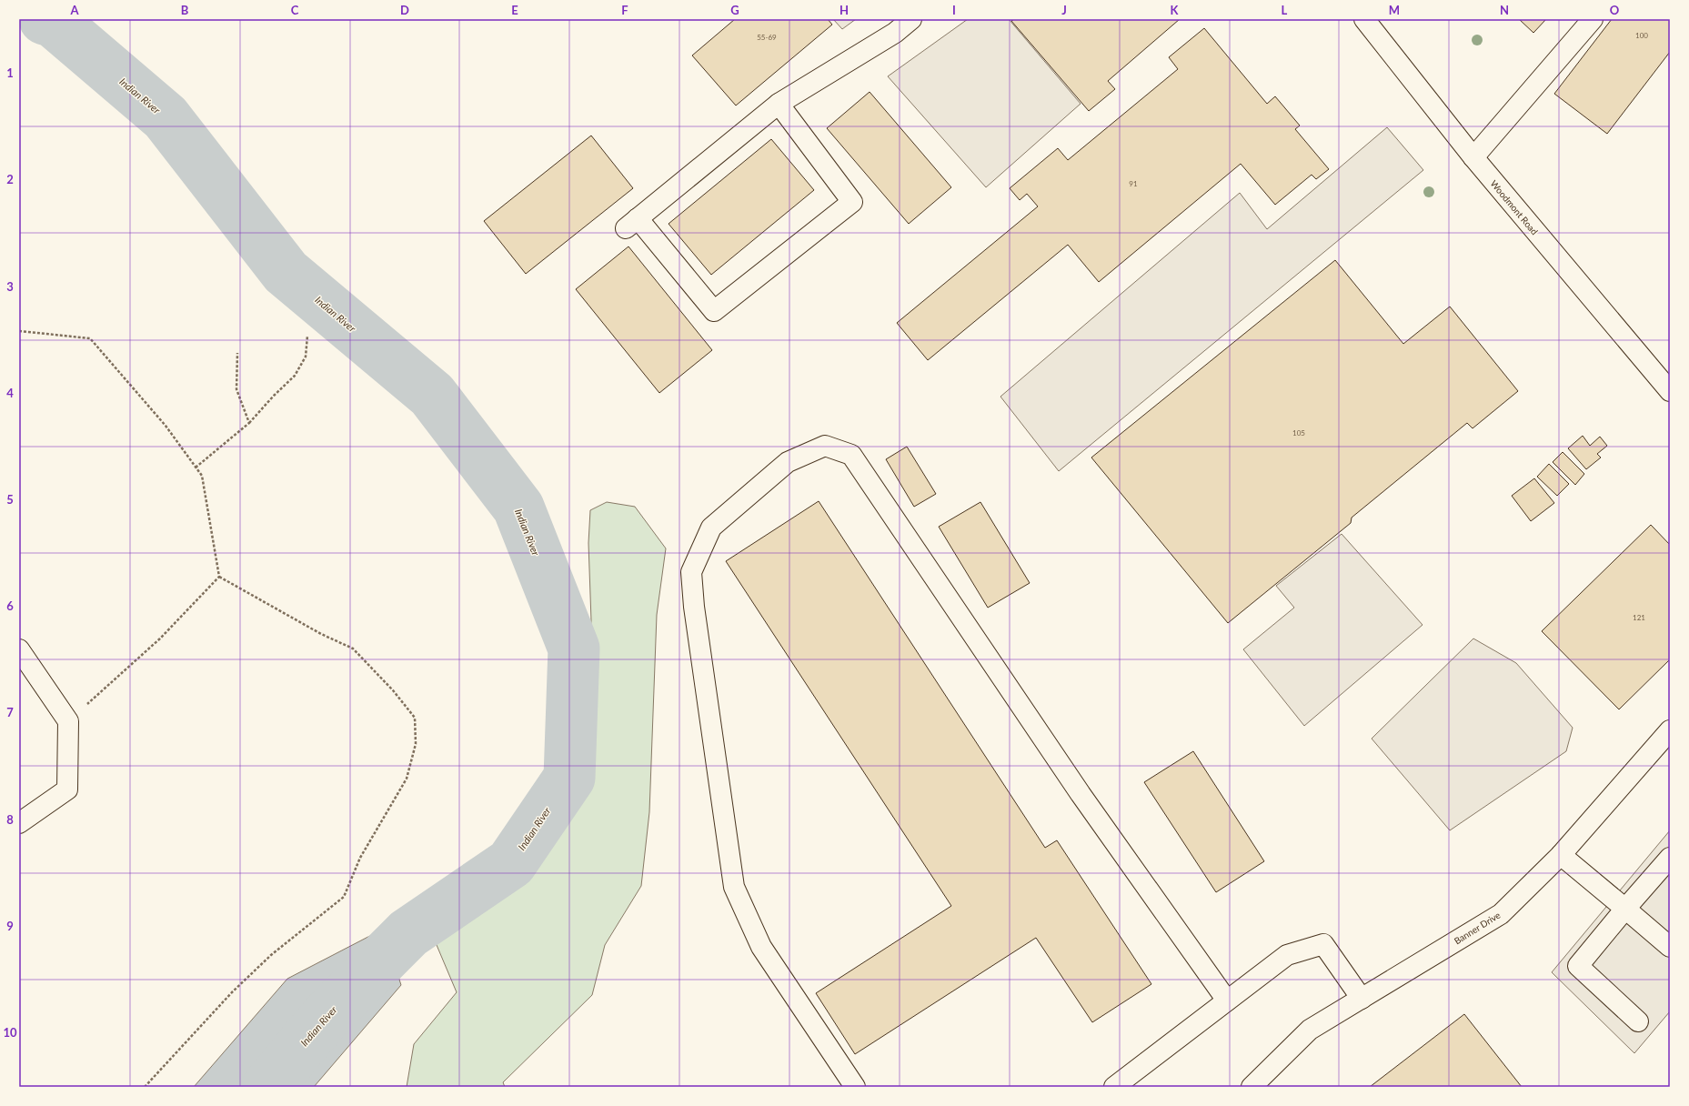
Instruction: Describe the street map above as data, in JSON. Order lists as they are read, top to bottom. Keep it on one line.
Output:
{"streets":{"street":["Woodmont Road","Banner Drive"]},"water":["Indian River"],"house_numbers":["100","55-69","91","105","121"],"grid":{"columns":["A","B","C","D","E","F","G","H","I","J","K","L","M","N","O"],"rows":["1","2","3","4","5","6","7","8","9","10"]}}
